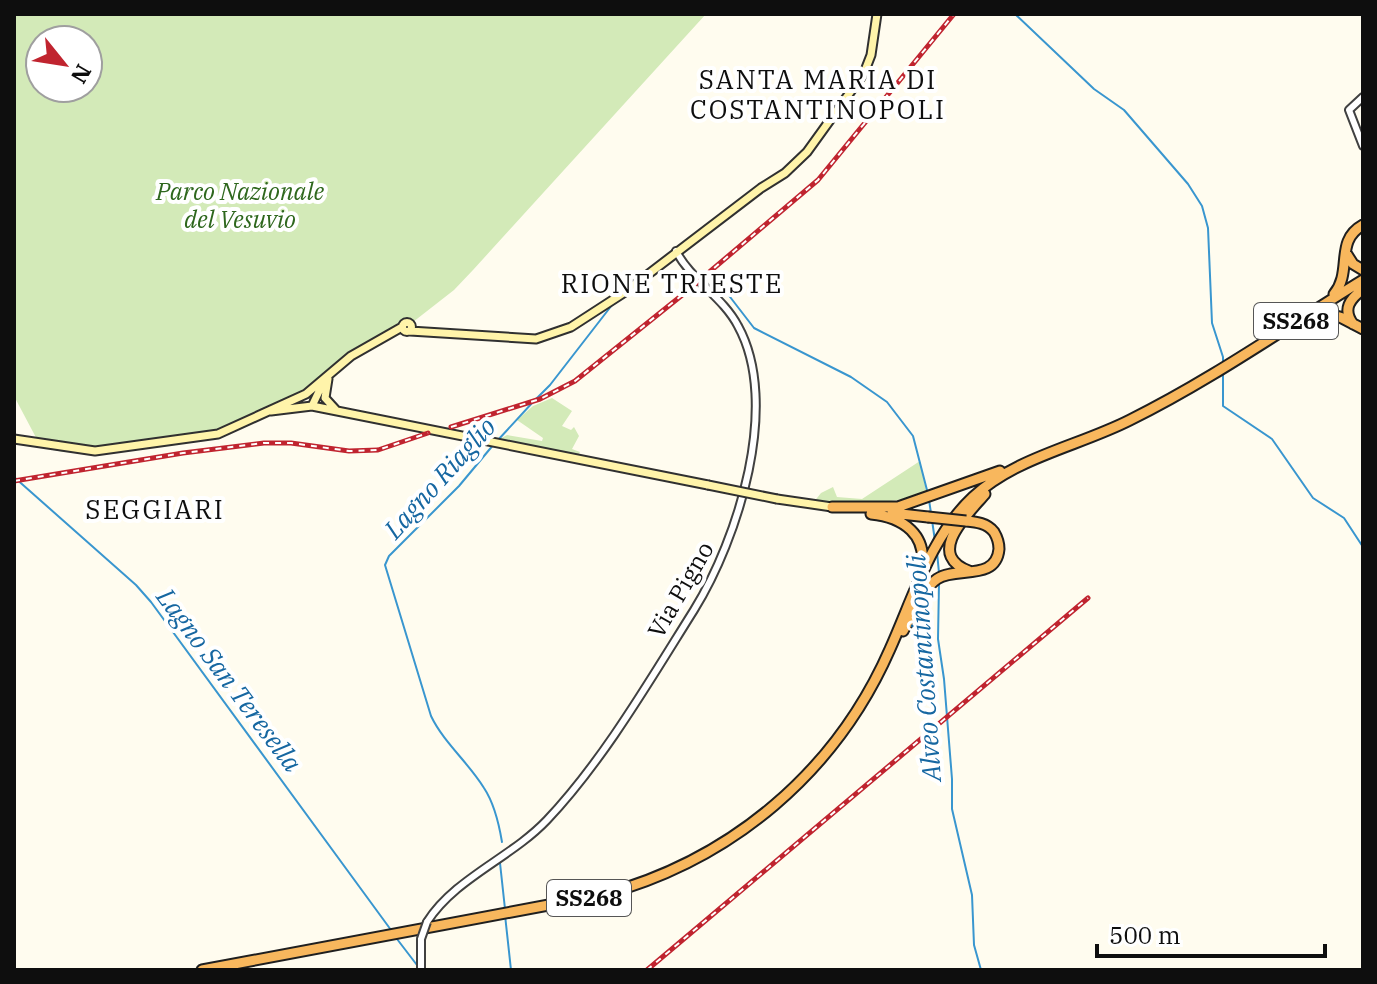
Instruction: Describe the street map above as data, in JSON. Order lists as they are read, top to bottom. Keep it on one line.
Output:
{"streets":{"highway":["SS268"],"street":["Via Pigno"]},"districts":["SANTA MARIA DI COSTANTINOPOLI","RIONE TRIESTE","SEGGIARI"],"water":["Lagno Riaglio","Alveo Costantinopoli","Lagno San Teresella"],"parks":["Parco Nazionale del Vesuvio"],"scale_bar":"500 m","north":"bottom right"}
